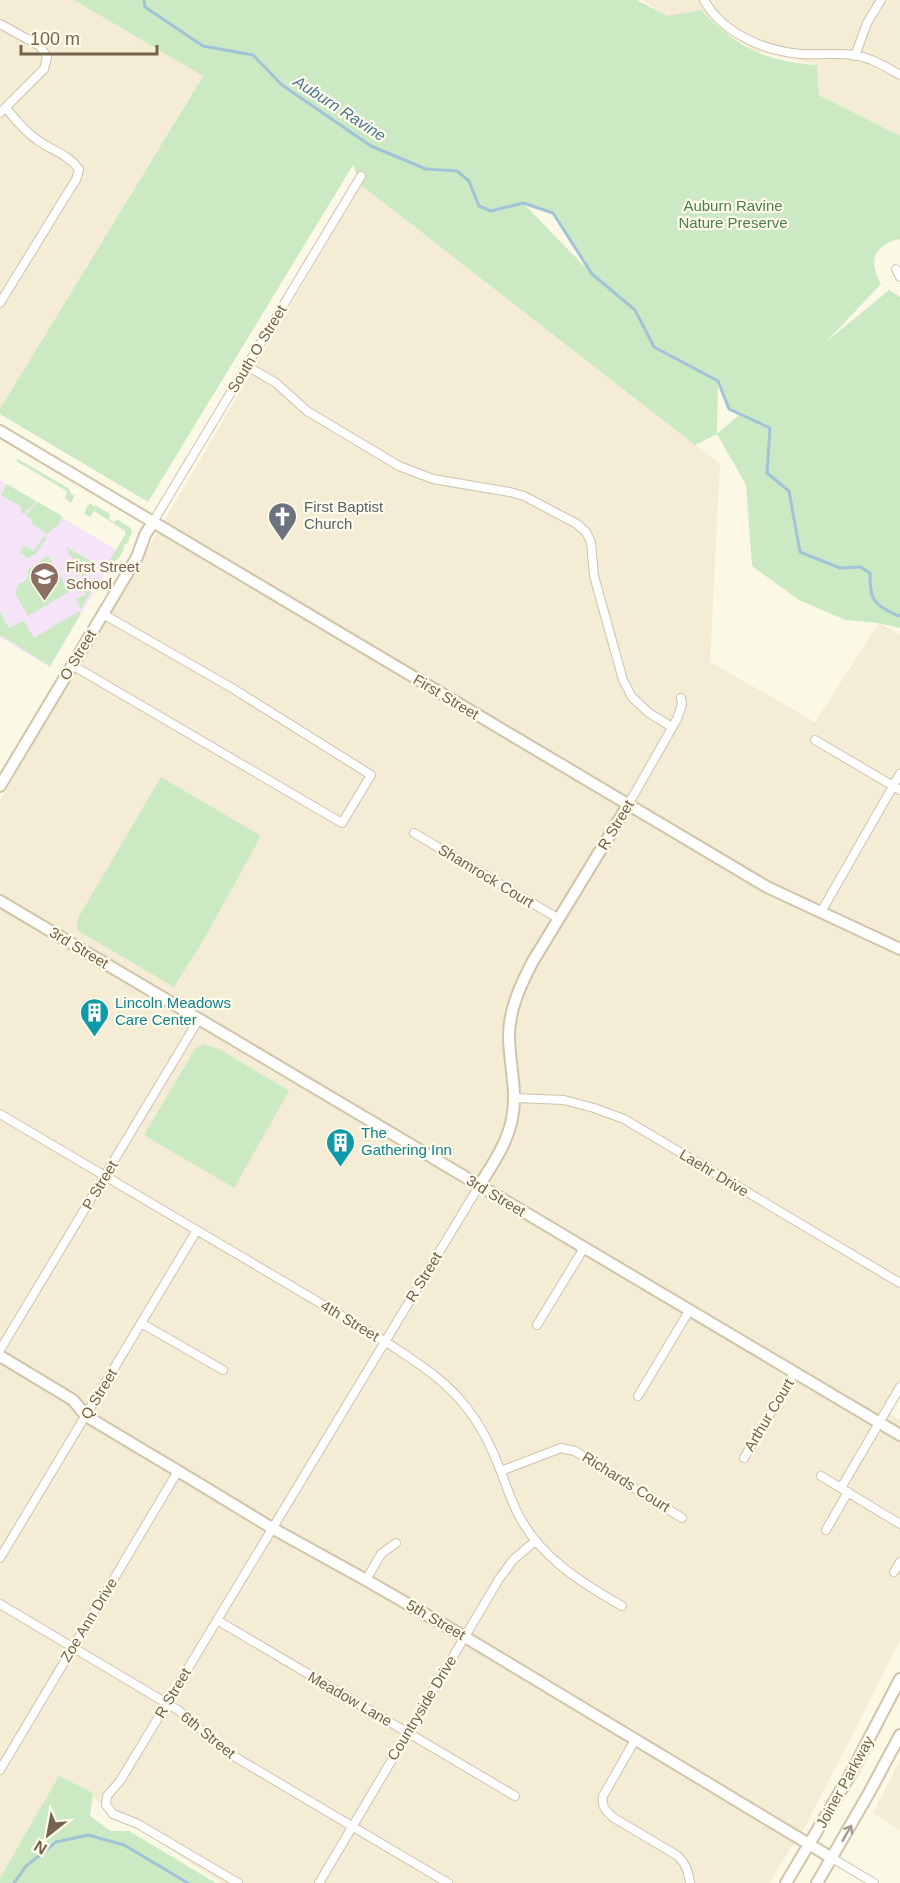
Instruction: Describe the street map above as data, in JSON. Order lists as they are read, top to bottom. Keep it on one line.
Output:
{"streets":{"street":["South O Street","O Street","First Street","R Street","Shamrock Court","3rd Street","Laehr Drive","P Street","4th Street","Q Street","Arthur Court","Richards Court","Zoe Ann Drive","5th Street","Meadow Lane","Countryside Drive","6th Street","Joiner Parkway"]},"crossings":[["South O Street","O Street"],["South O Street","First Street"],["O Street","First Street"],["First Street","R Street"],["R Street","Shamrock Court"],["R Street","3rd Street"],["R Street","Laehr Drive"],["R Street","4th Street"],["R Street","5th Street"],["R Street","Meadow Lane"],["R Street","6th Street"],["3rd Street","P Street"],["3rd Street","Arthur Court"],["P Street","4th Street"],["4th Street","Q Street"],["4th Street","Richards Court"],["4th Street","Countryside Drive"],["Q Street","5th Street"],["Zoe Ann Drive","5th Street"],["Zoe Ann Drive","6th Street"],["5th Street","Countryside Drive"],["5th Street","Joiner Parkway"],["Meadow Lane","Countryside Drive"],["Countryside Drive","6th Street"]],"water":["Auburn Ravine"],"parks":["Auburn Ravine Nature Preserve"],"places":{"church":["First Baptist Church"],"school or university":["First Street School"],"building":["Lincoln Meadows Care Center","The Gathering Inn"]},"scale_bar":"100 m","north":"bottom left"}
